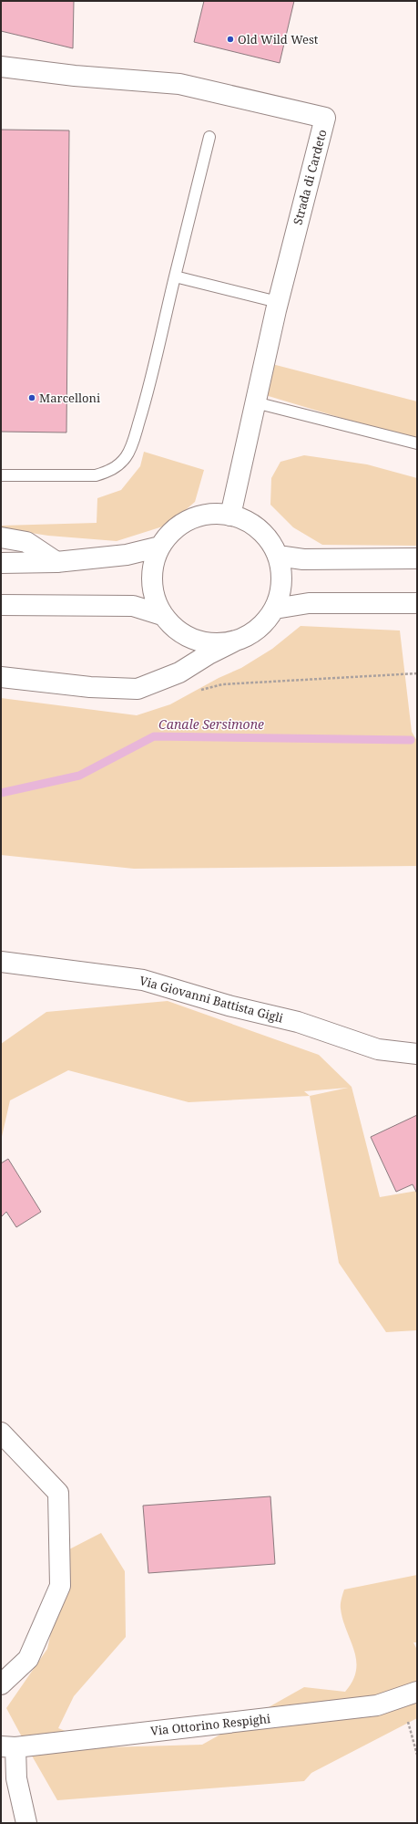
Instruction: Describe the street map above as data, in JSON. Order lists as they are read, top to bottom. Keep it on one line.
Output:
{"streets":{"street":["Strada di Cardeto","Via Giovanni Battista Gigli","Via Ottorino Respighi"]},"water":["Canale Sersimone"],"places":["Old Wild West","Marcelloni"]}
